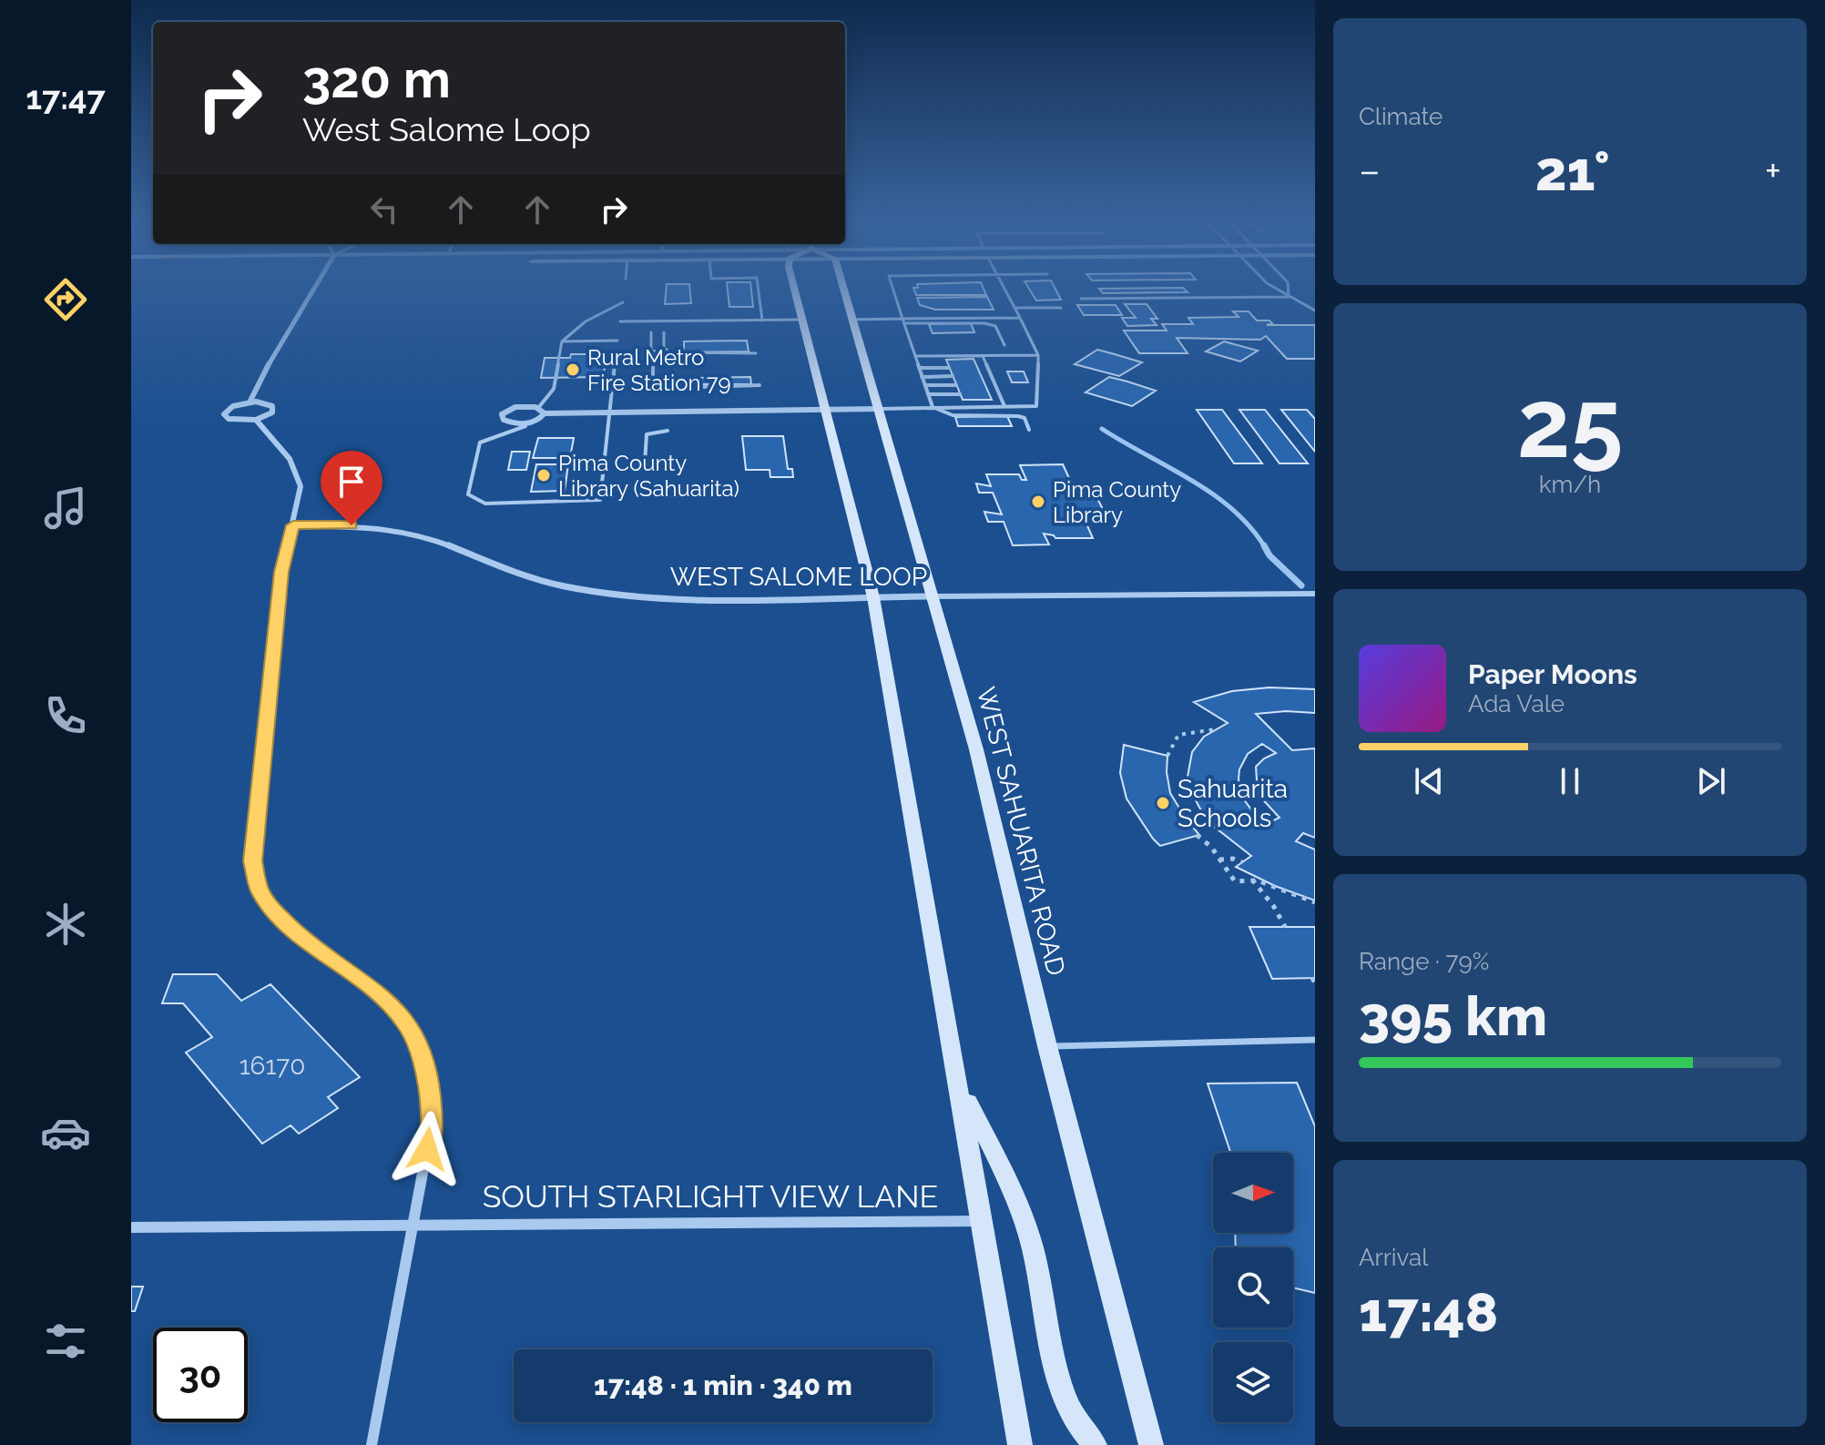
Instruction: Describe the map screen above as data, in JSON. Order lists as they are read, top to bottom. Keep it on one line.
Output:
{"streets":{"main road":["WEST SAHUARITA ROAD"],"street":["WEST SALOME LOOP","SOUTH STARLIGHT VIEW LANE"]},"crossings":[["WEST SALOME LOOP","WEST SAHUARITA ROAD"]],"places":["Rural Metro Fire Station 79","Pima County Library (Sahuarita)","Pima County Library","Sahuarita Schools"],"house_numbers":["16170"],"north":"right","page":{"tabs":"17:47","tile":["Climate",["25","km/h"],["Range · 79%","395 km"],["Arrival","17:48"]],"turn":["320 m","West Salome Loop"],"heat":["−","21°","+"],"song":["Paper Moons","Ada Vale"],"limit":"30","trip":"17:48 · 1 min · 340 m"}}
